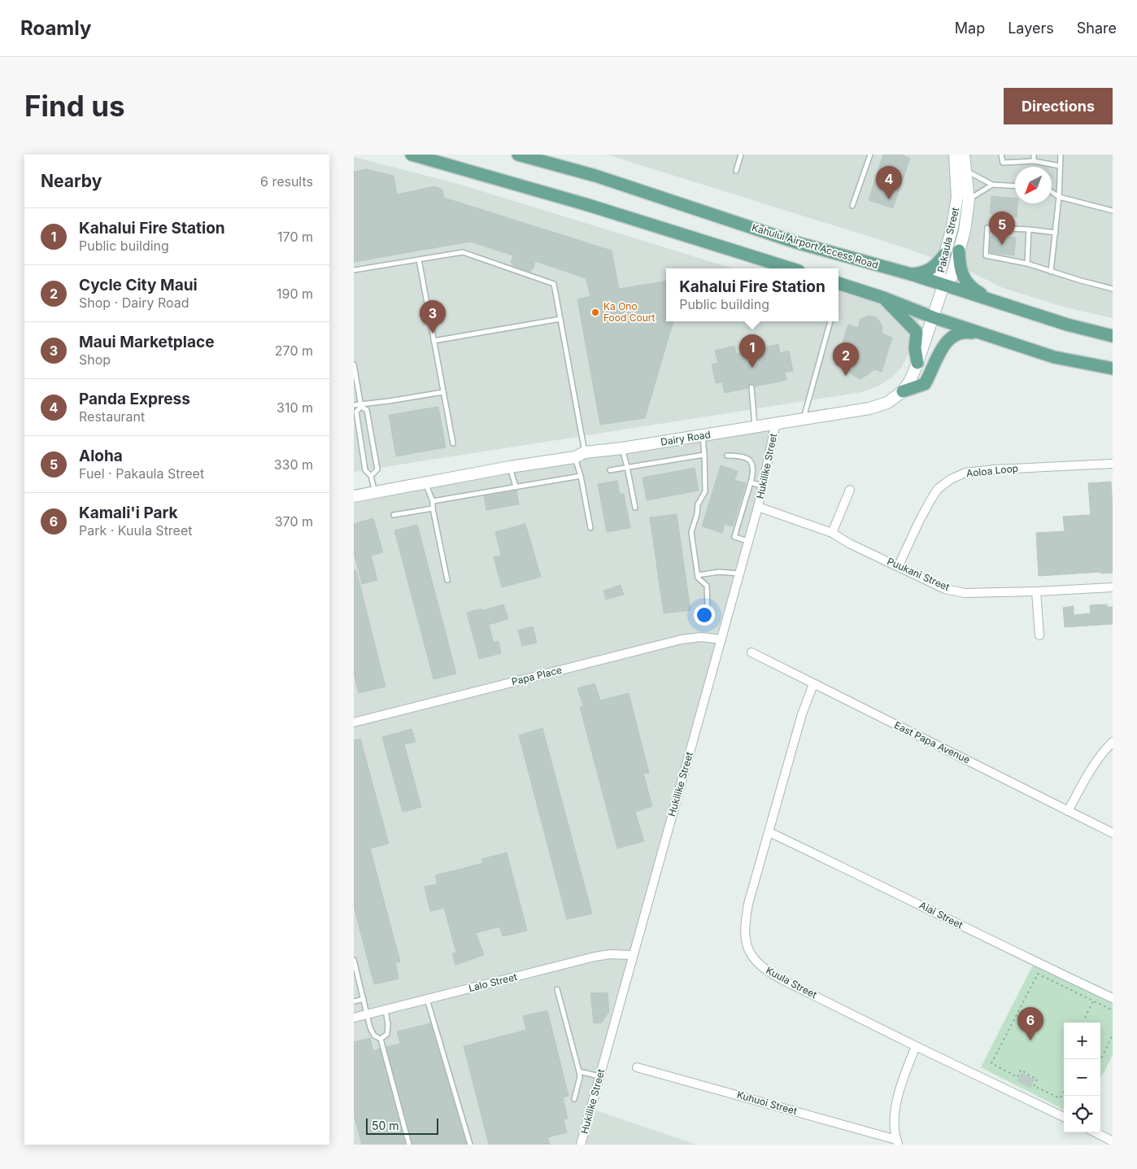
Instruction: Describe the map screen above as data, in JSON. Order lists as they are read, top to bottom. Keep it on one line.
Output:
{"streets":{"main road":["Pakaula Street","Kahului Airport Access Road","Dairy Road"],"street":["Hukilike Street","Aoloa Loop","Puukani Street","Papa Place","East Papa Avenue","Aiai Street","Lalo Street","Kuula Street","Kuhuoi Street"]},"crossings":[["Pakaula Street","Kahului Airport Access Road"],["Pakaula Street","Dairy Road"],["Kahului Airport Access Road","Dairy Road"],["Dairy Road","Hukilike Street"],["Hukilike Street","Puukani Street"],["Hukilike Street","Papa Place"],["Hukilike Street","Lalo Street"],["Aoloa Loop","Puukani Street"],["East Papa Avenue","Kuula Street"],["Aiai Street","Kuula Street"]],"places":["Ka Ono Food Court"],"scale_bar":"50 m","north":"bottom left","page":{"header":"Roamly","nav":["Map","Layers","Share"],"buttons":"Directions","title":"Find us","heading":["Nearby","6 results"],"pins":["4","5","3","1","2","6"],"list":[{"mark":"1","name":"Kahalui Fire Station","note":"Public building","value":"170 m"},{"mark":"2","name":"Cycle City Maui","note":"Shop · Dairy Road","value":"190 m"},{"mark":"3","name":"Maui Marketplace","note":"Shop","value":"270 m"},{"mark":"4","name":"Panda Express","note":"Restaurant","value":"310 m"},{"mark":"5","name":"Aloha","note":"Fuel · Pakaula Street","value":"330 m"},{"mark":"6","name":"Kamali'i Park","note":"Park · Kuula Street","value":"370 m"}],"popup":["Kahalui Fire Station","Public building"],"map_buttons":["+","−"],"scale":"50 m"}}
